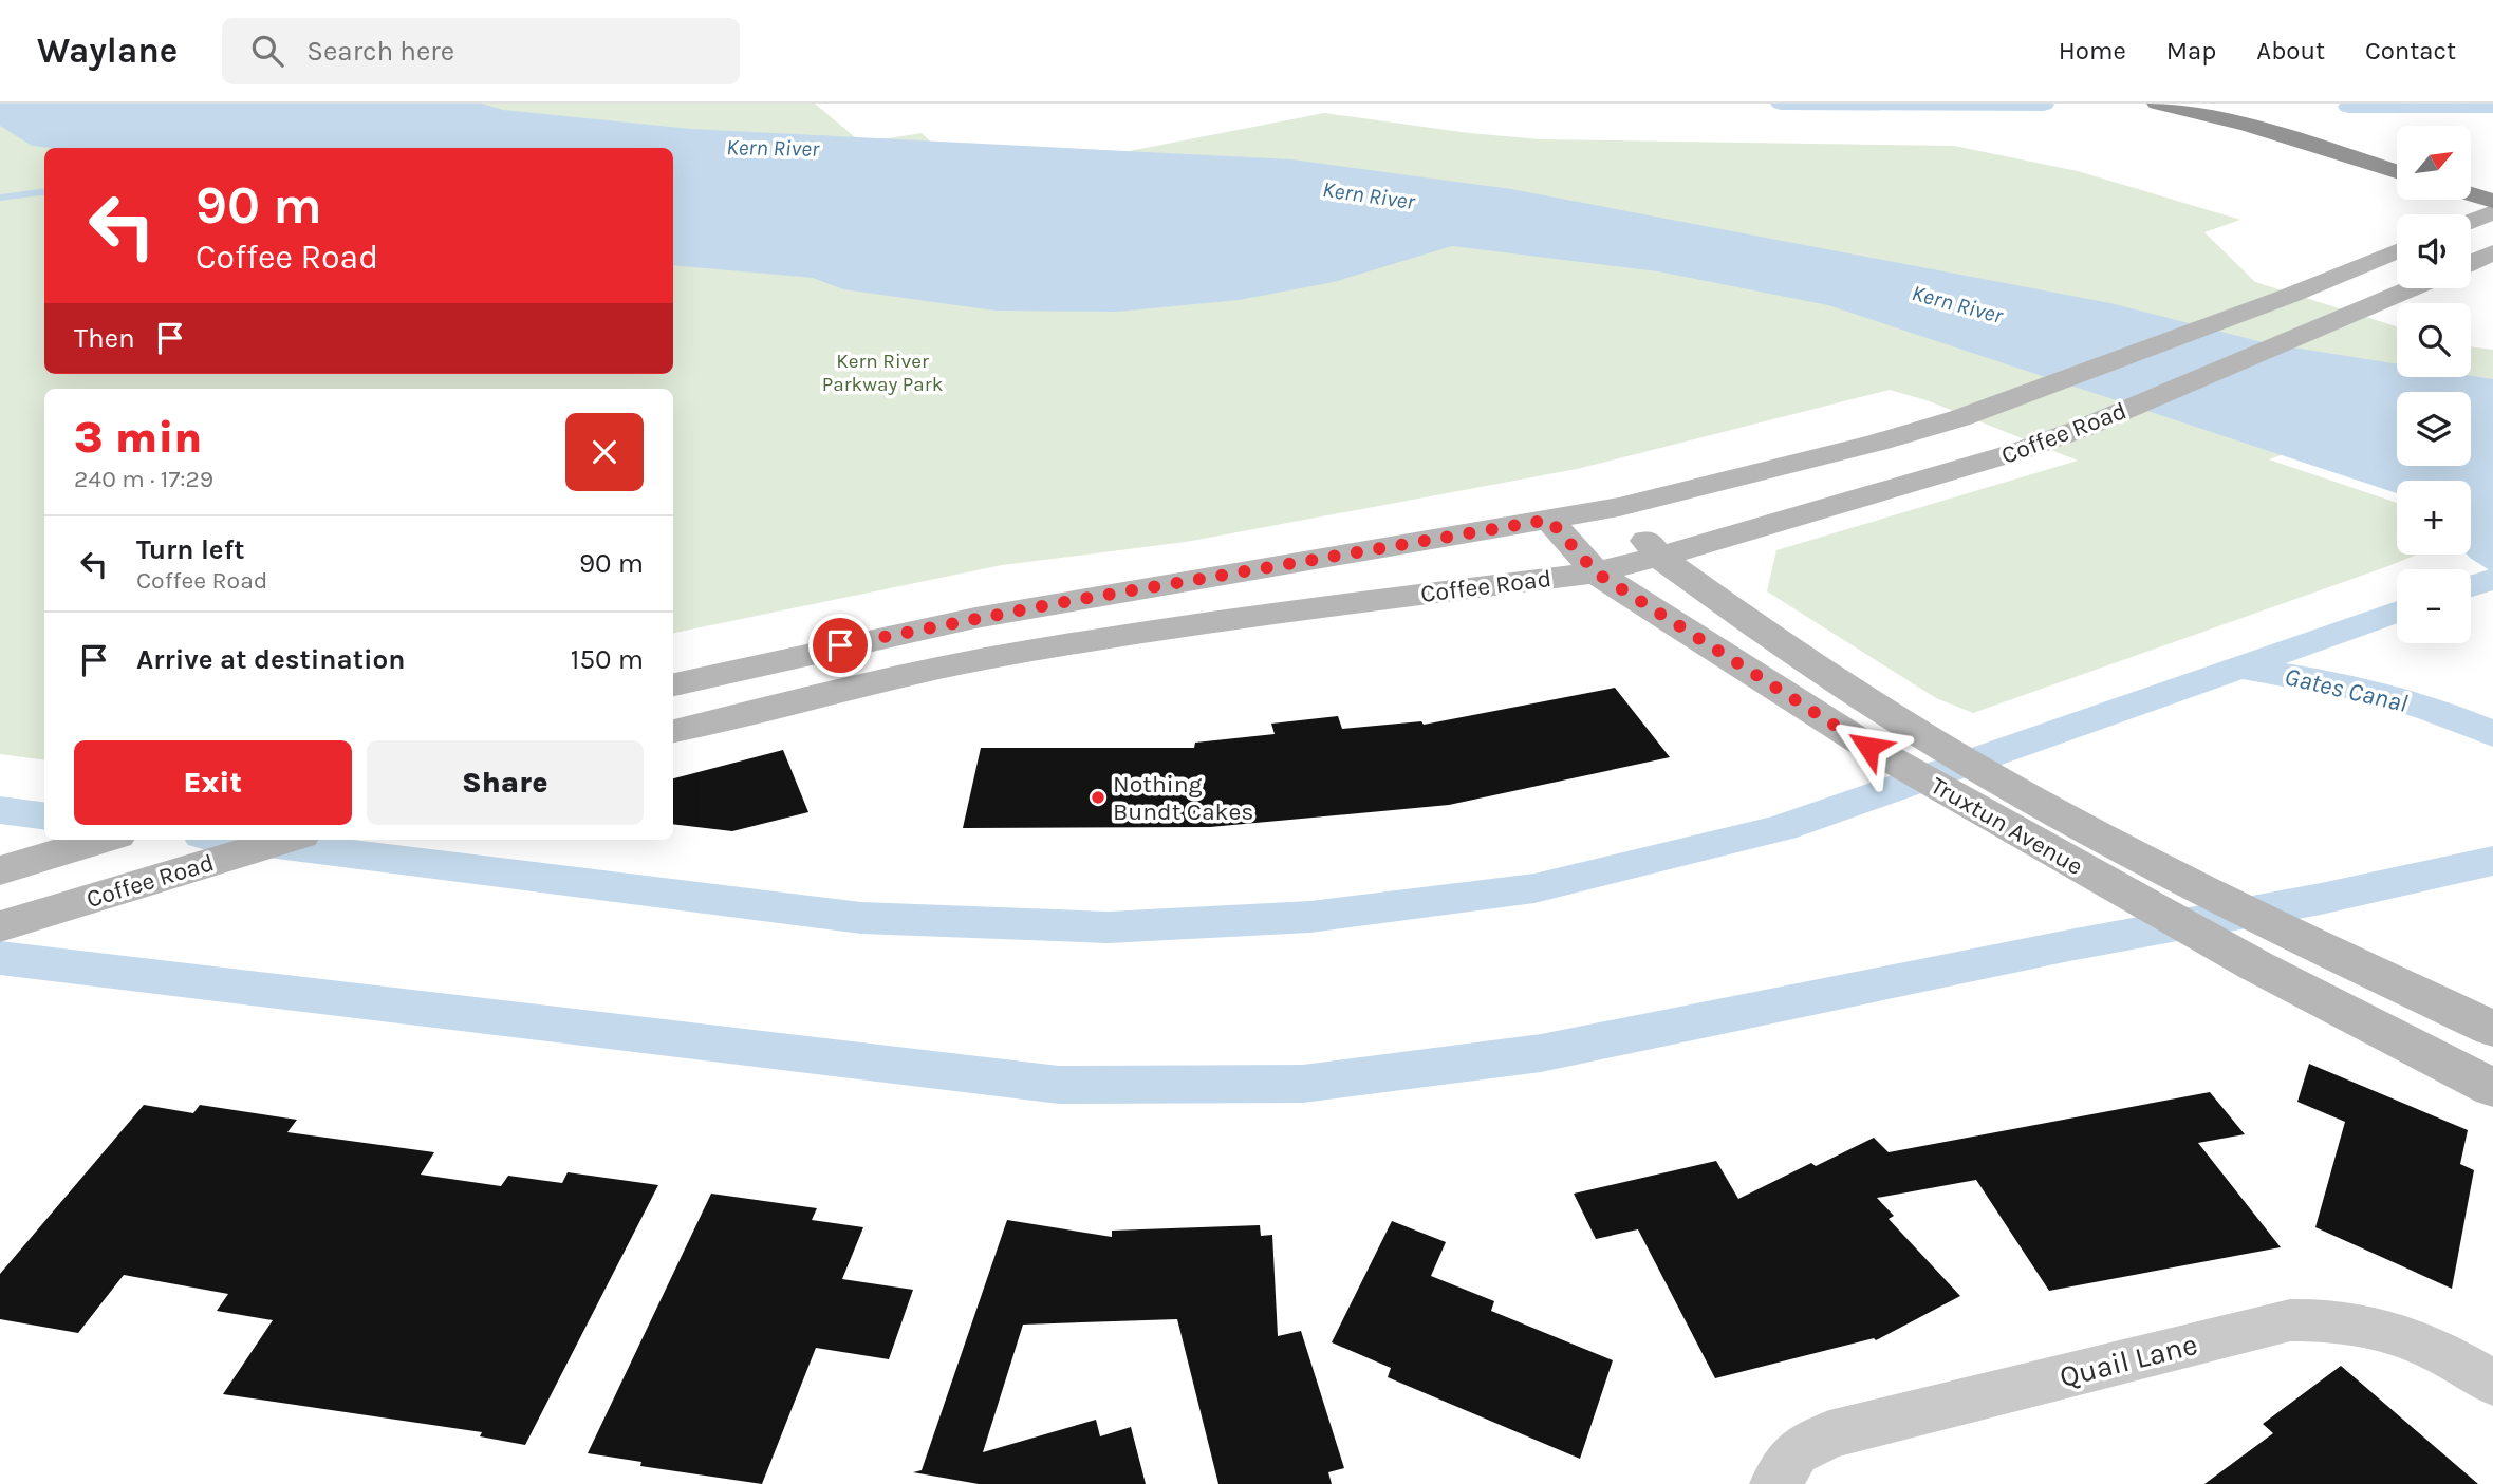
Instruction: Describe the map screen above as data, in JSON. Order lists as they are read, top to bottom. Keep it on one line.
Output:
{"streets":{"main road":["Coffee Road","Truxtun Avenue"],"street":["Quail Lane"]},"crossings":[["Coffee Road","Truxtun Avenue"]],"water":["Kern River","Gates Canal"],"parks":["Kern River Parkway Park"],"places":["Nothing Bundt Cakes"],"north":"top right","page":{"header":"Waylane","search":"Search here","nav":["Home","Map","About","Contact"],"map_buttons":["+","−"],"turn":["90 m","Coffee Road"],"then":"Then","heading":["3 min","240 m · 17:29"],"list":[{"name":"Turn left","note":"Coffee Road","value":"90 m"},{"name":"Arrive at destination","value":"150 m"}],"buttons":["Exit","Share"]}}
